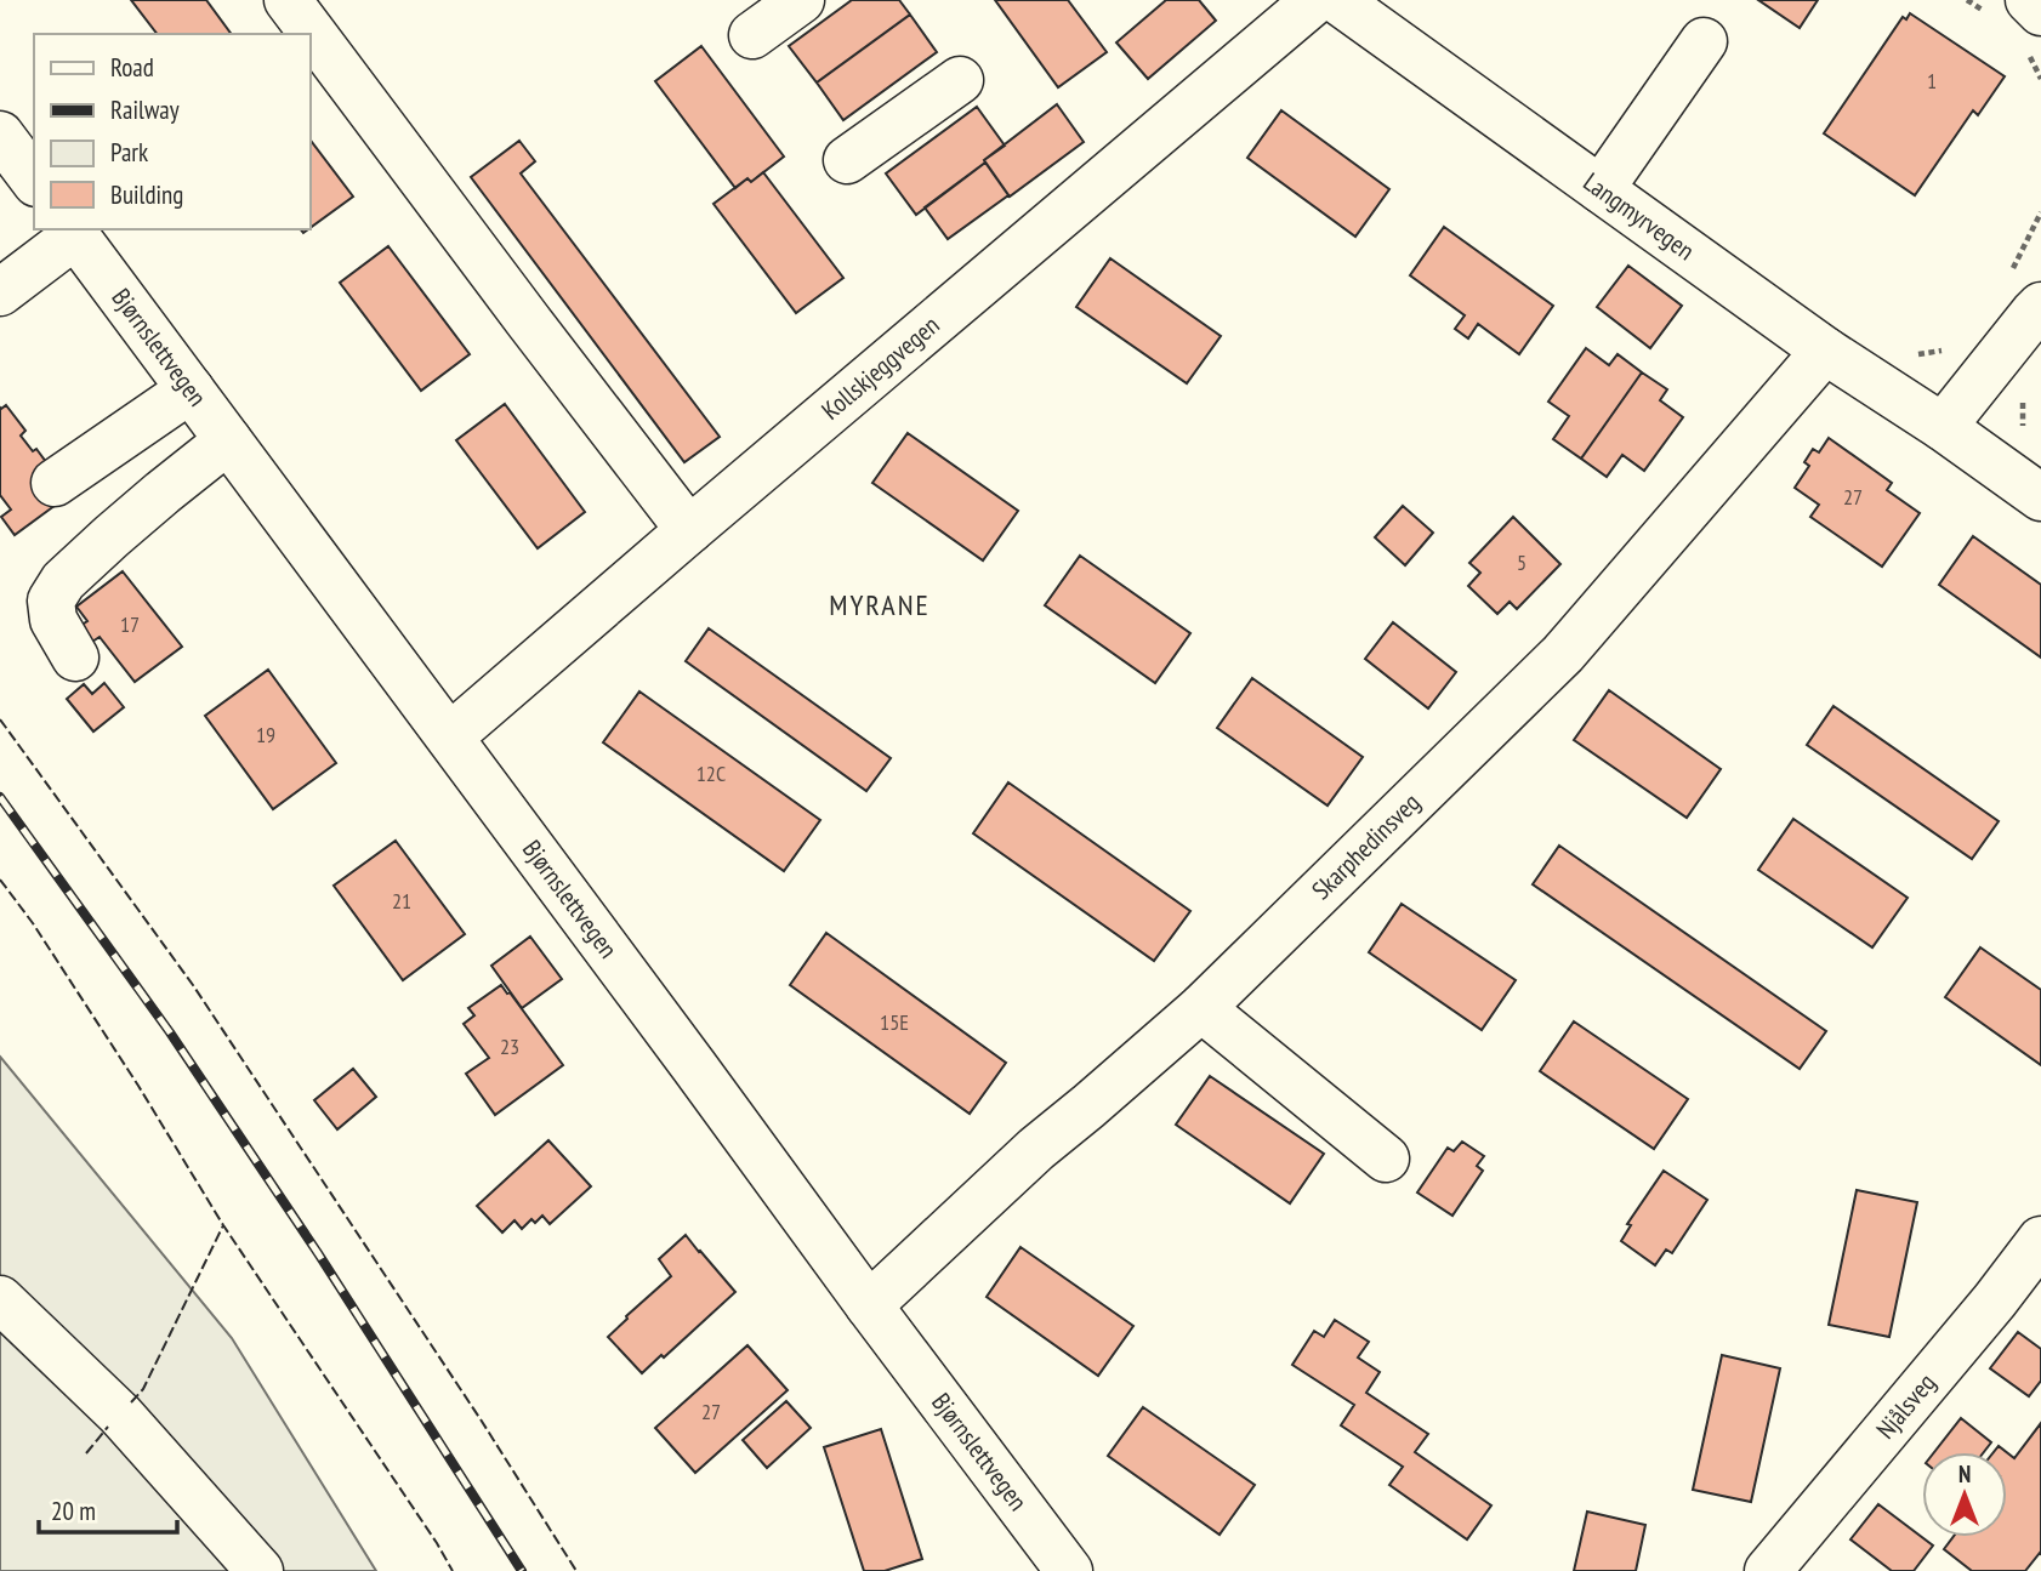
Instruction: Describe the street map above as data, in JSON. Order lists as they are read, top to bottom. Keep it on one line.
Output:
{"streets":{"street":["Langmyrvegen","Bjørnslettvegen","Kollskjeggvegen","Skarphedinsveg","Njålsveg"]},"crossings":[["Langmyrvegen","Skarphedinsveg"],["Bjørnslettvegen","Kollskjeggvegen"],["Bjørnslettvegen","Skarphedinsveg"]],"districts":["MYRANE"],"house_numbers":["1","27","5","17","19","12C","21","15E","23","27"],"legend":["Road","Railway","Park","Building"],"scale_bar":"20 m","north":"top"}
